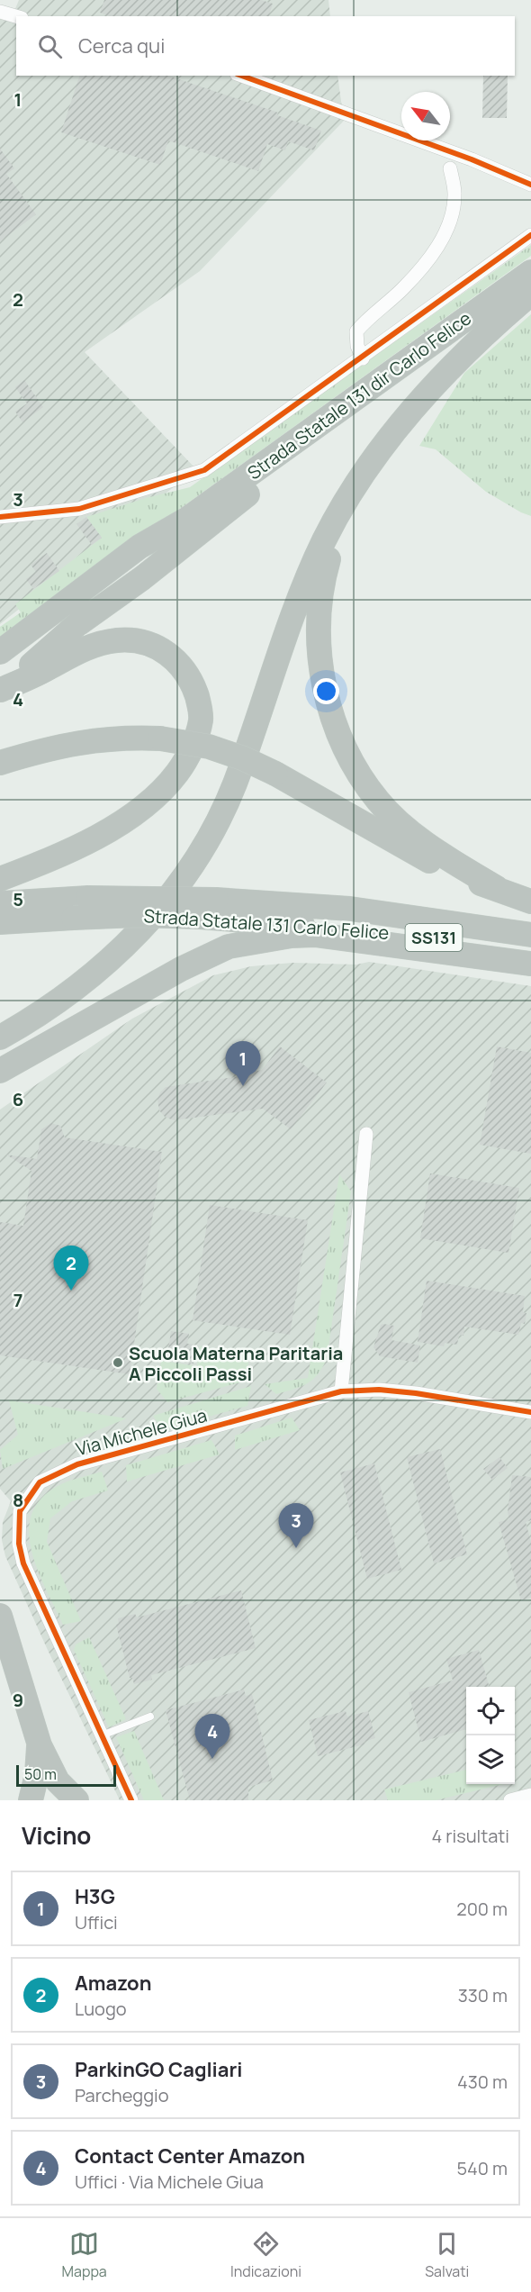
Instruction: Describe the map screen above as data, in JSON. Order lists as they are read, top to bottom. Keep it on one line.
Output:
{"streets":{"highway":["Strada Statale 131 dir Carlo Felice","Strada Statale 131 Carlo Felice","SS131"],"street":["Via Michele Giua"]},"places":["Scuola Materna Paritaria A Piccoli Passi"],"scale_bar":"50 m","north":"top left","page":{"search":"Cerca qui","pins":["1","2","3","4"],"scale":"50 m","heading":["Vicino","4 risultati"],"list":[{"mark":"1","name":"H3G","note":"Uffici","value":"200 m"},{"mark":"2","name":"Amazon","note":"Luogo","value":"330 m"},{"mark":"3","name":"ParkinGO Cagliari","note":"Parcheggio","value":"430 m"},{"mark":"4","name":"Contact Center Amazon","note":"Uffici · Via Michele Giua","value":"540 m"}],"nav":["Mappa","Indicazioni","Salvati"]},"grid":{"rows":["1","2","3","4","5","6","7","8","9"]}}
